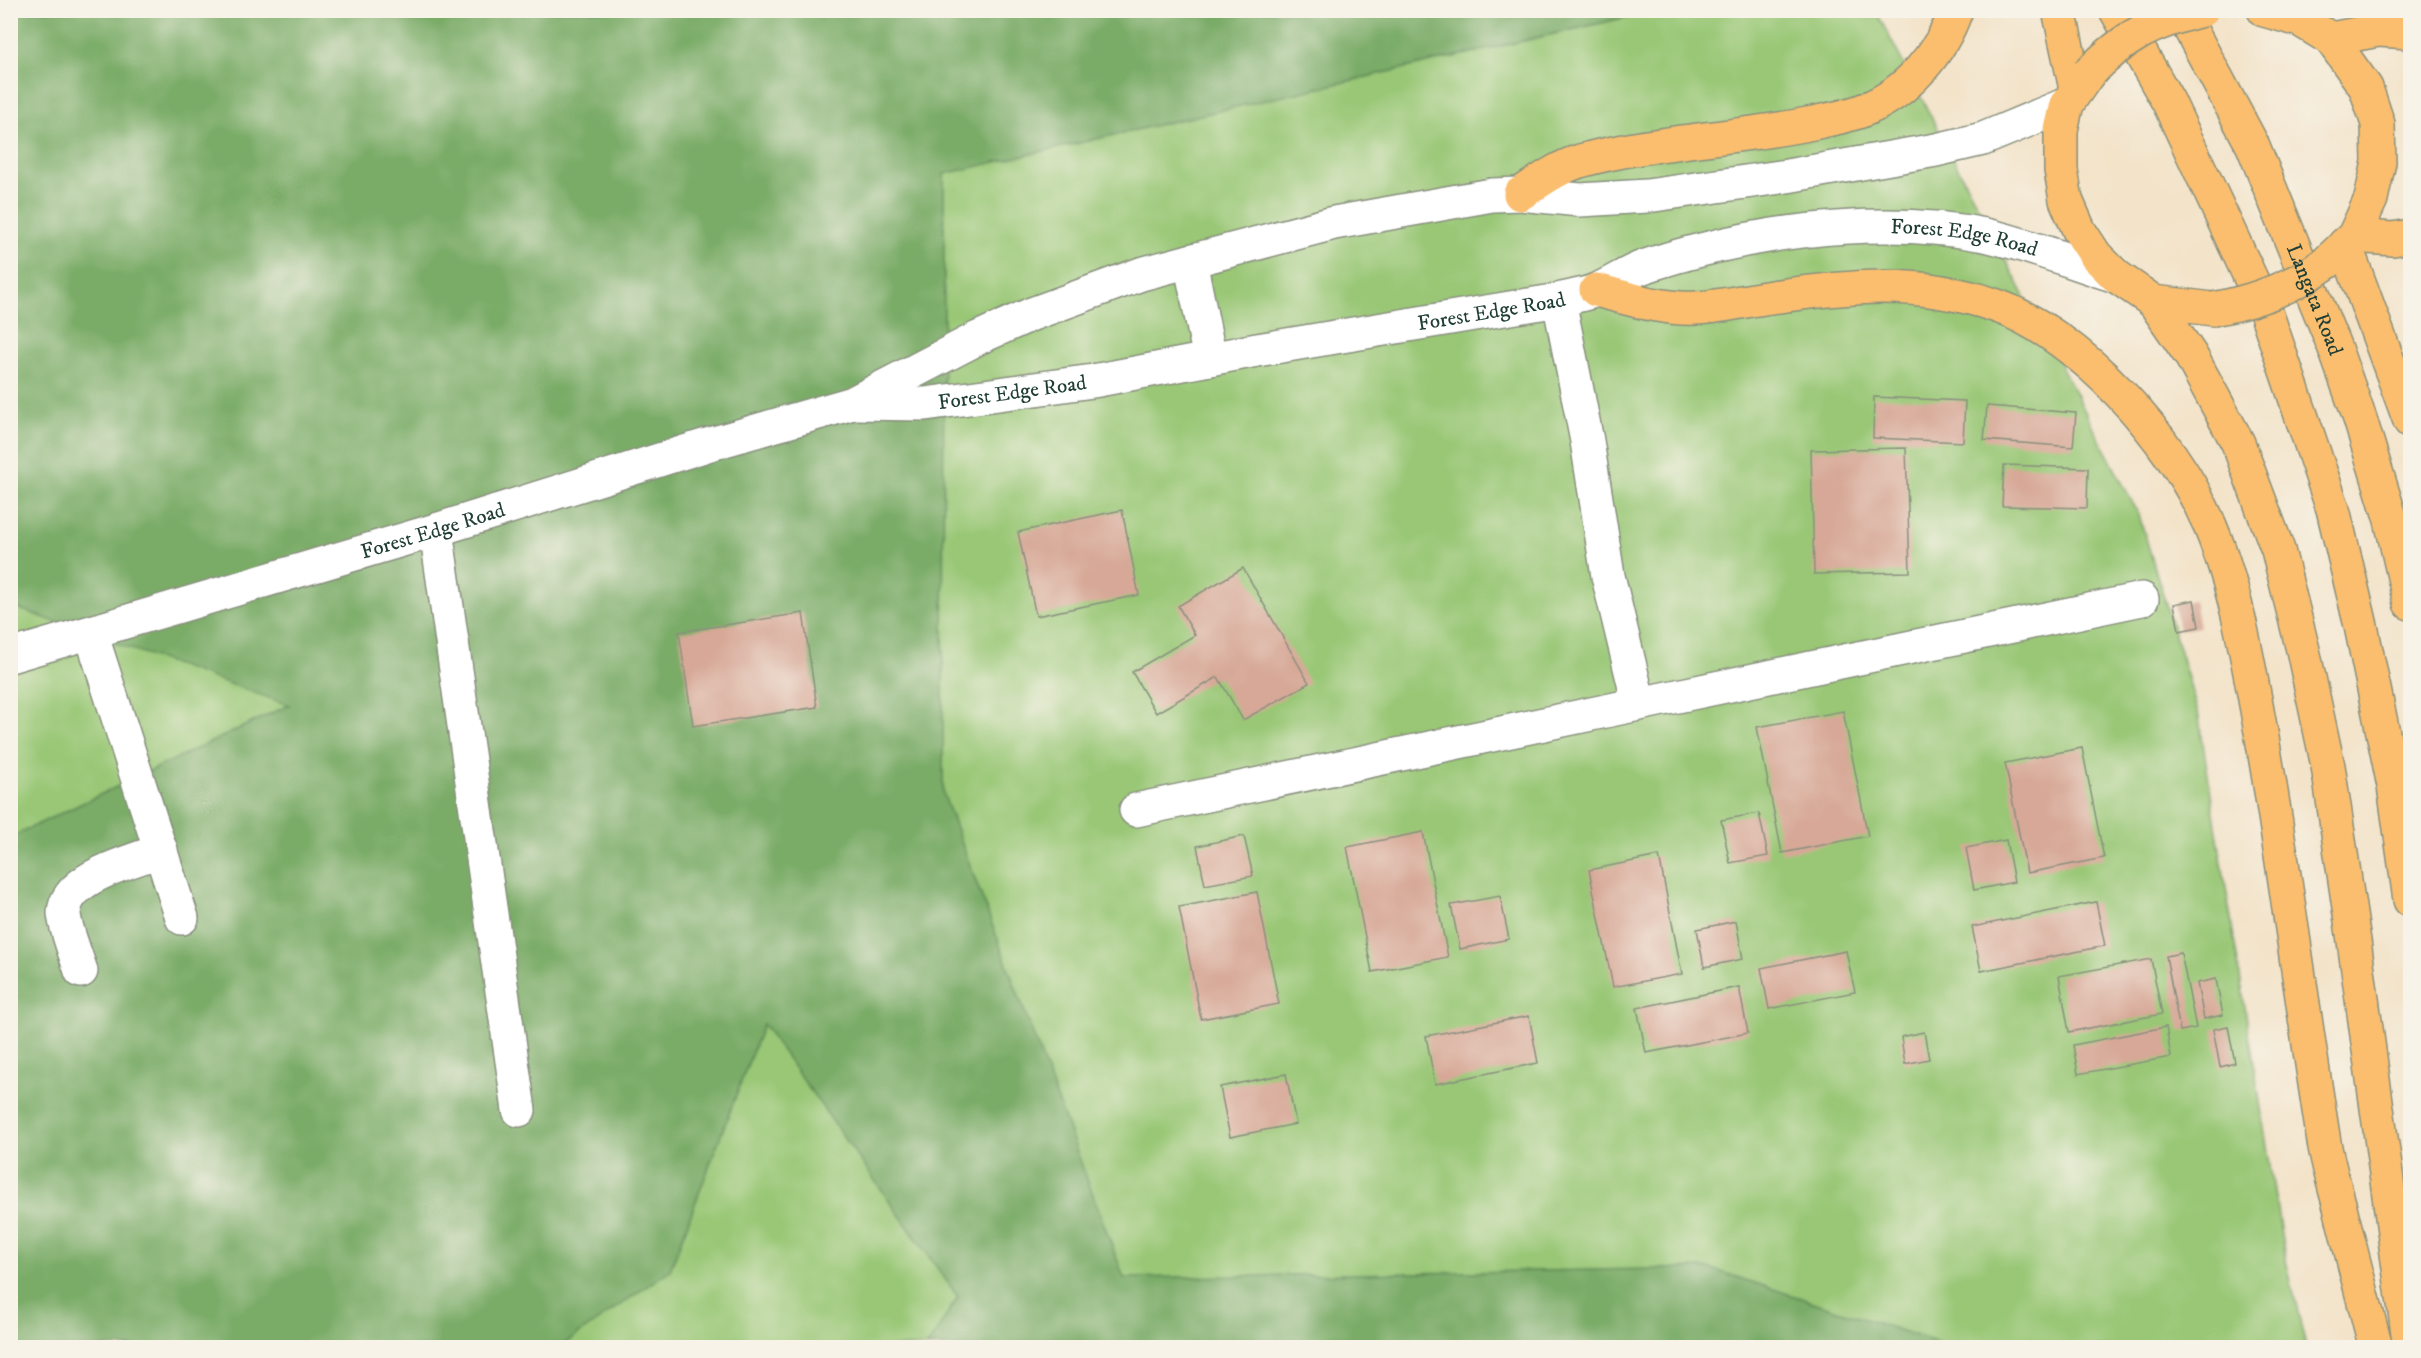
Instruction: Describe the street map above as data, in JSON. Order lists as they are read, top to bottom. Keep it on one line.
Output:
{"streets":{"main road":["Langata Road"],"street":["Forest Edge Road"]}}
